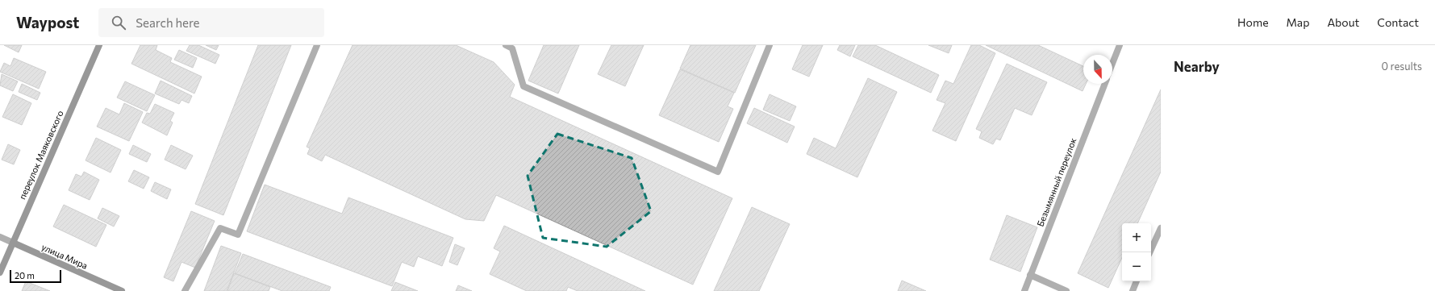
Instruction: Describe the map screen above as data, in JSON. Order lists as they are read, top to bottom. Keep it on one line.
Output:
{"streets":{"main road":["переулок Маяковского","улица Мира"],"street":["Безымянный переулок"]},"crossings":[["переулок Маяковского","улица Мира"]],"scale_bar":"20 m","north":"bottom","page":{"header":"Waypost","search":"Search here","nav":["Home","Map","About","Contact"],"heading":["Nearby","0 results"],"map_buttons":["+","−"],"scale":"20 m"}}
